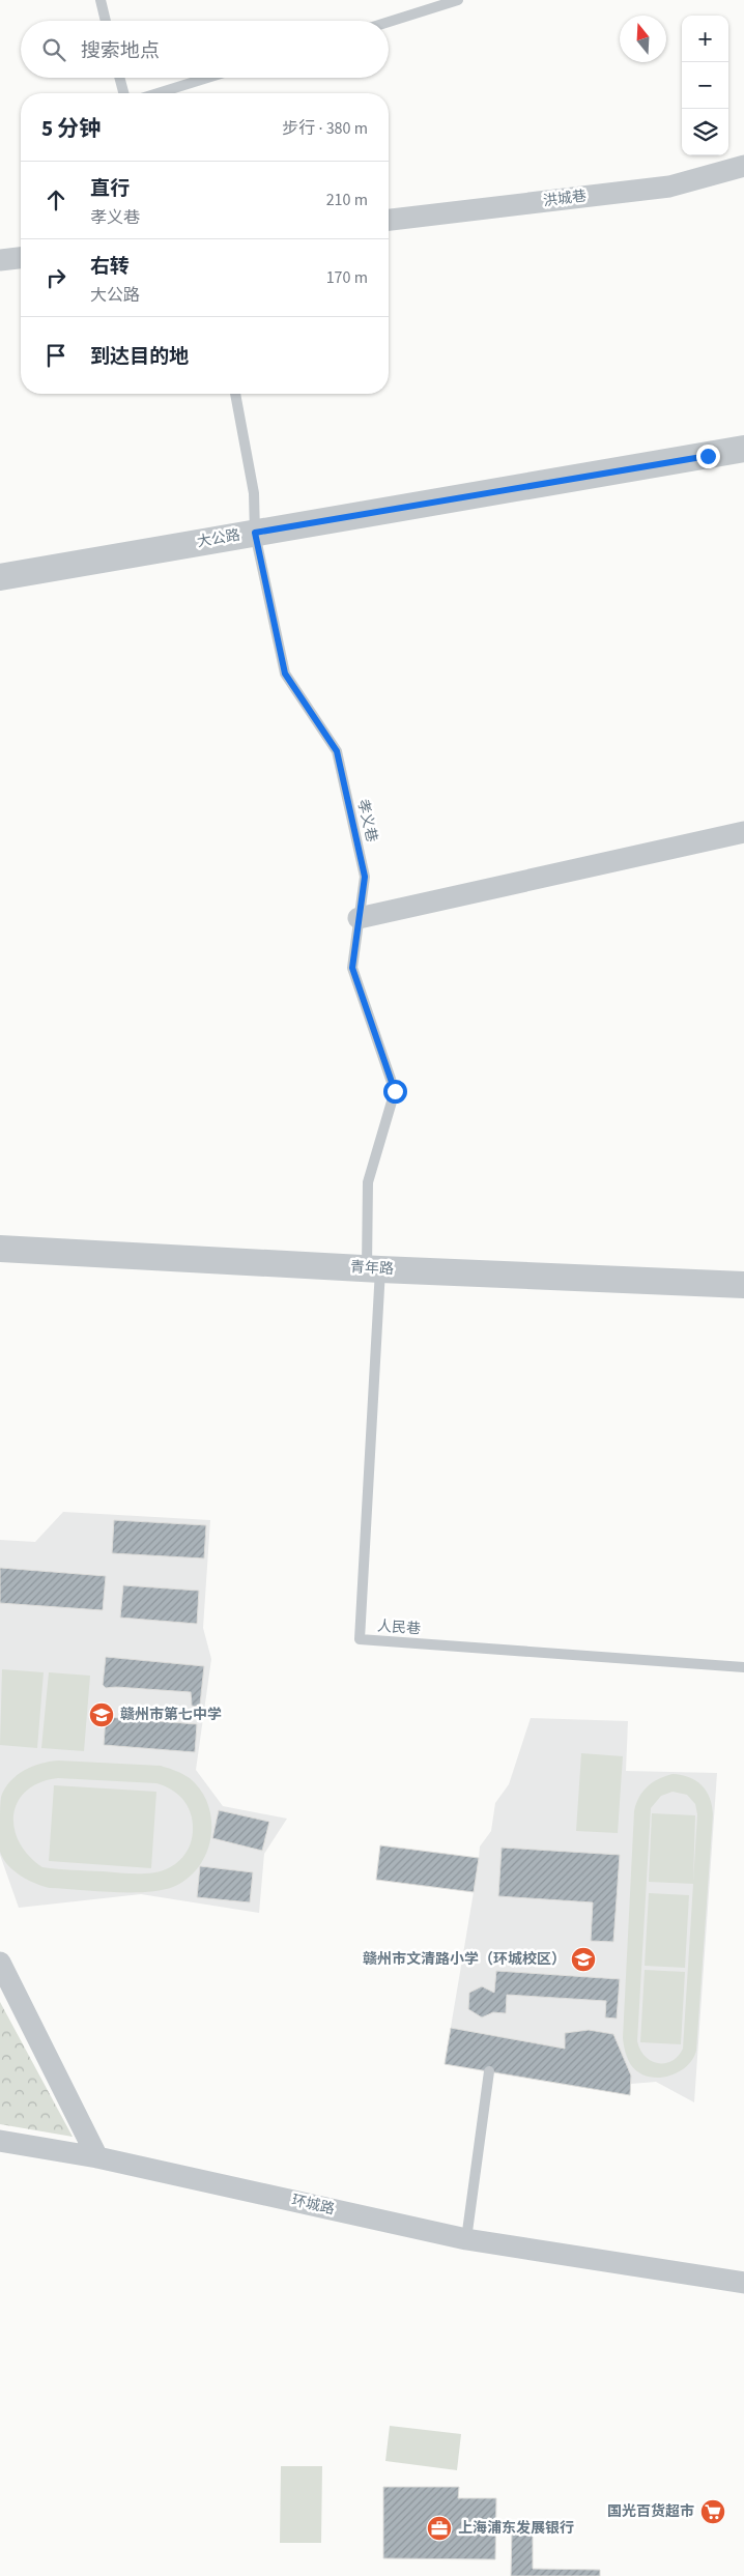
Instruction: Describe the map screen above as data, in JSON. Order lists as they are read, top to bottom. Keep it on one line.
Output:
{"streets":{"street":["洪城巷","大公路","青年路","环城路"],"lane":["孝义巷","人民巷"]},"crossings":[["大公路","孝义巷"],["孝义巷","青年路"],["孝义巷","人民巷"],["青年路","人民巷"]],"places":{"school or university":["赣州市第七中学","赣州市文清路小学（环城校区）"],"supermarket":["国光百货超市"],"office":["上海浦东发展银行"]},"north":"top","page":{"map_buttons":["+","−"],"search":"搜索地点","heading":["5 分钟","步行 · 380 m"],"list":[["直行","孝义巷","210 m"],["右转","大公路","170 m"],"到达目的地"]}}
